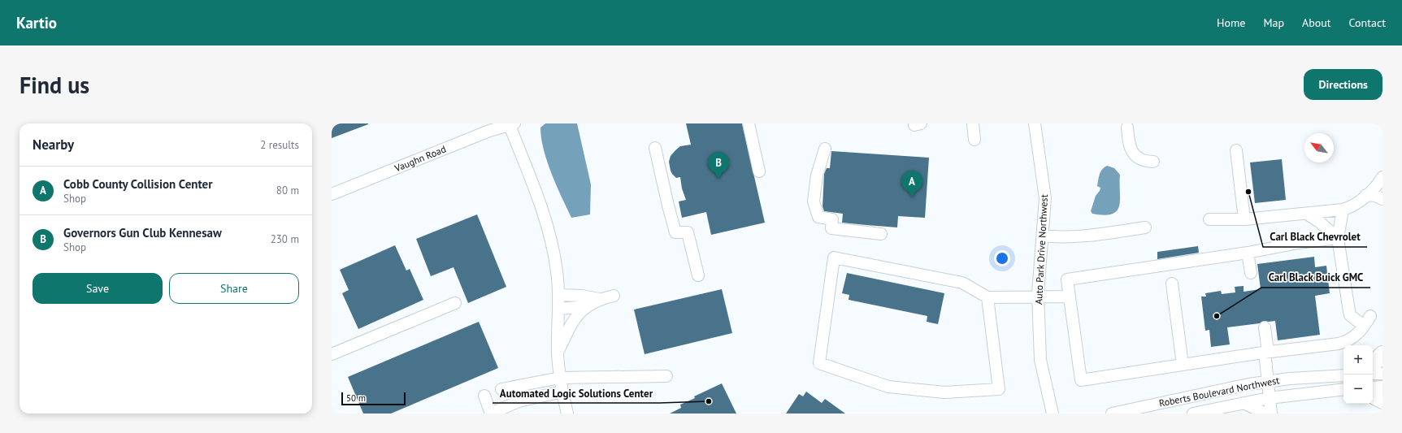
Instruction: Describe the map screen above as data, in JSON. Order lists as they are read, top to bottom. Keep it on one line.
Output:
{"streets":{"street":["Vaughn Road","Auto Park Drive Northwest","Roberts Boulevard Northwest"]},"places":["Carl Black Chevrolet","Carl Black Buick GMC","Automated Logic Solutions Center"],"scale_bar":"50 m","north":"top left","page":{"header":"Kartio","nav":["Home","Map","About","Contact"],"buttons":["Directions",["Save","Share"]],"title":"Find us","heading":["Nearby","2 results"],"pins":["B","A"],"list":[{"mark":"A","name":"Cobb County Collision Center","note":"Shop","value":"80 m"},{"mark":"B","name":"Governors Gun Club Kennesaw","note":"Shop","value":"230 m"}],"map_buttons":["+","−"],"scale":"50 m"}}
